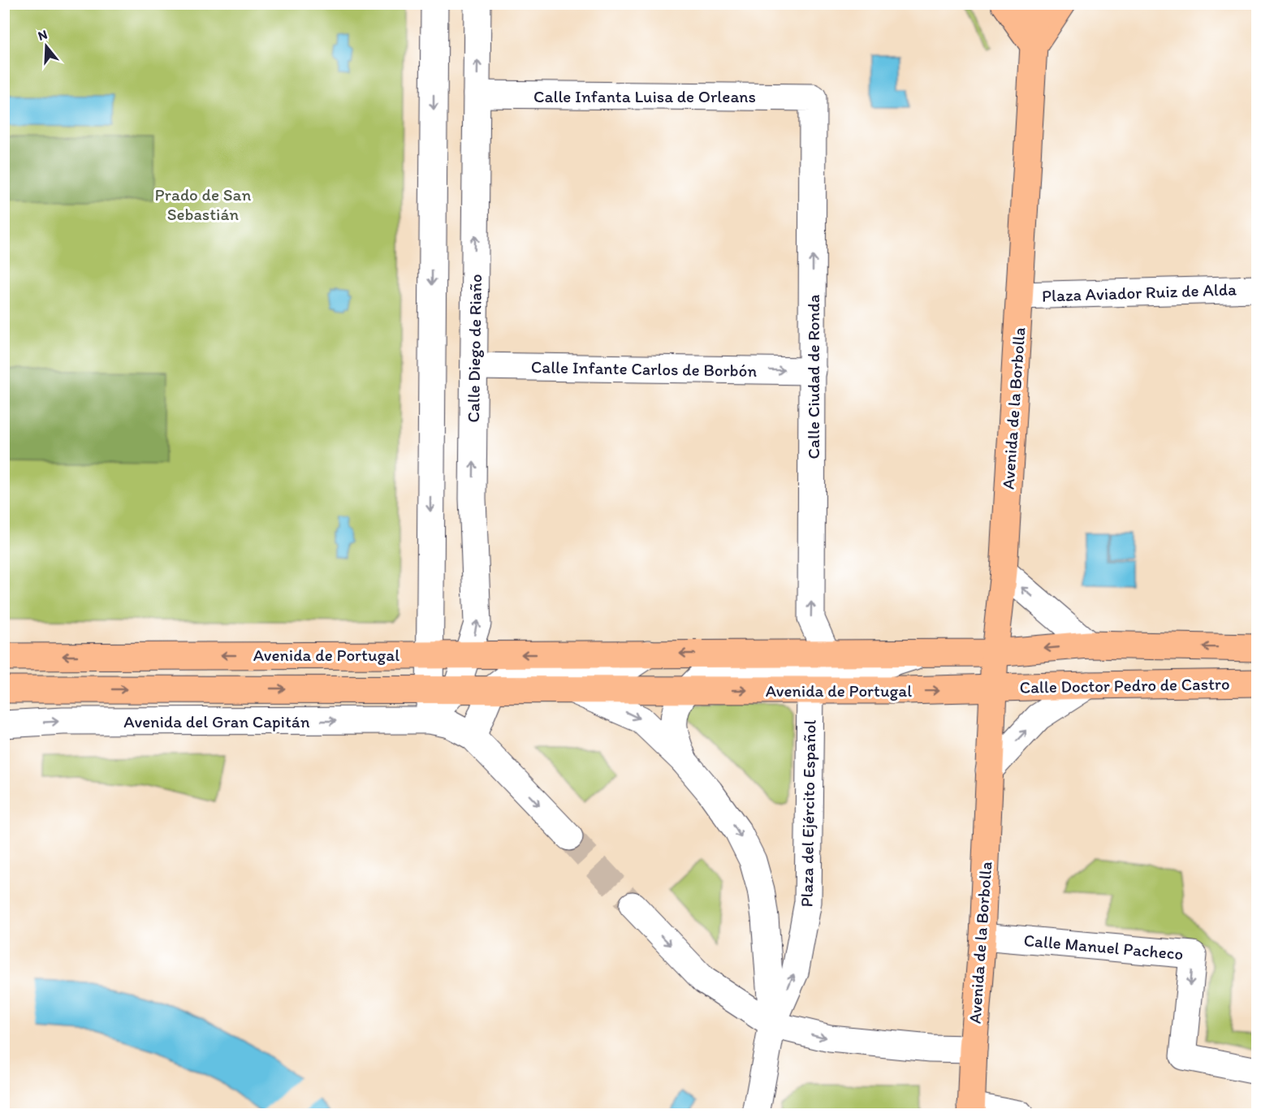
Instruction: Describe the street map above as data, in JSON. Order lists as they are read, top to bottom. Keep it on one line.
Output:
{"streets":{"main road":["Avenida de la Borbolla","Avenida de Portugal","Calle Doctor Pedro de Castro"],"street":["Calle Infanta Luisa de Orleans","Plaza Aviador Ruiz de Alda","Calle Diego de Riaño","Calle Infante Carlos de Borbón","Calle Ciudad de Ronda","Avenida del Gran Capitán","Plaza del Ejército Español","Calle Manuel Pacheco"]},"crossings":[["Calle Infanta Luisa de Orleans","Calle Diego de Riaño"],["Calle Infanta Luisa de Orleans","Calle Ciudad de Ronda"],["Plaza Aviador Ruiz de Alda","Avenida de la Borbolla"],["Calle Diego de Riaño","Calle Infante Carlos de Borbón"],["Calle Diego de Riaño","Avenida de Portugal"],["Calle Infante Carlos de Borbón","Calle Ciudad de Ronda"],["Calle Ciudad de Ronda","Avenida de Portugal"],["Avenida de la Borbolla","Avenida de Portugal"],["Avenida de la Borbolla","Calle Doctor Pedro de Castro"],["Avenida de la Borbolla","Calle Manuel Pacheco"],["Avenida de Portugal","Calle Doctor Pedro de Castro"],["Avenida de Portugal","Plaza del Ejército Español"]],"one_way":["Calle Infante Carlos de Borbón","Calle Ciudad de Ronda","Avenida del Gran Capitán","Plaza del Ejército Español"],"parks":["Prado de San Sebastián"],"north":"top"}
